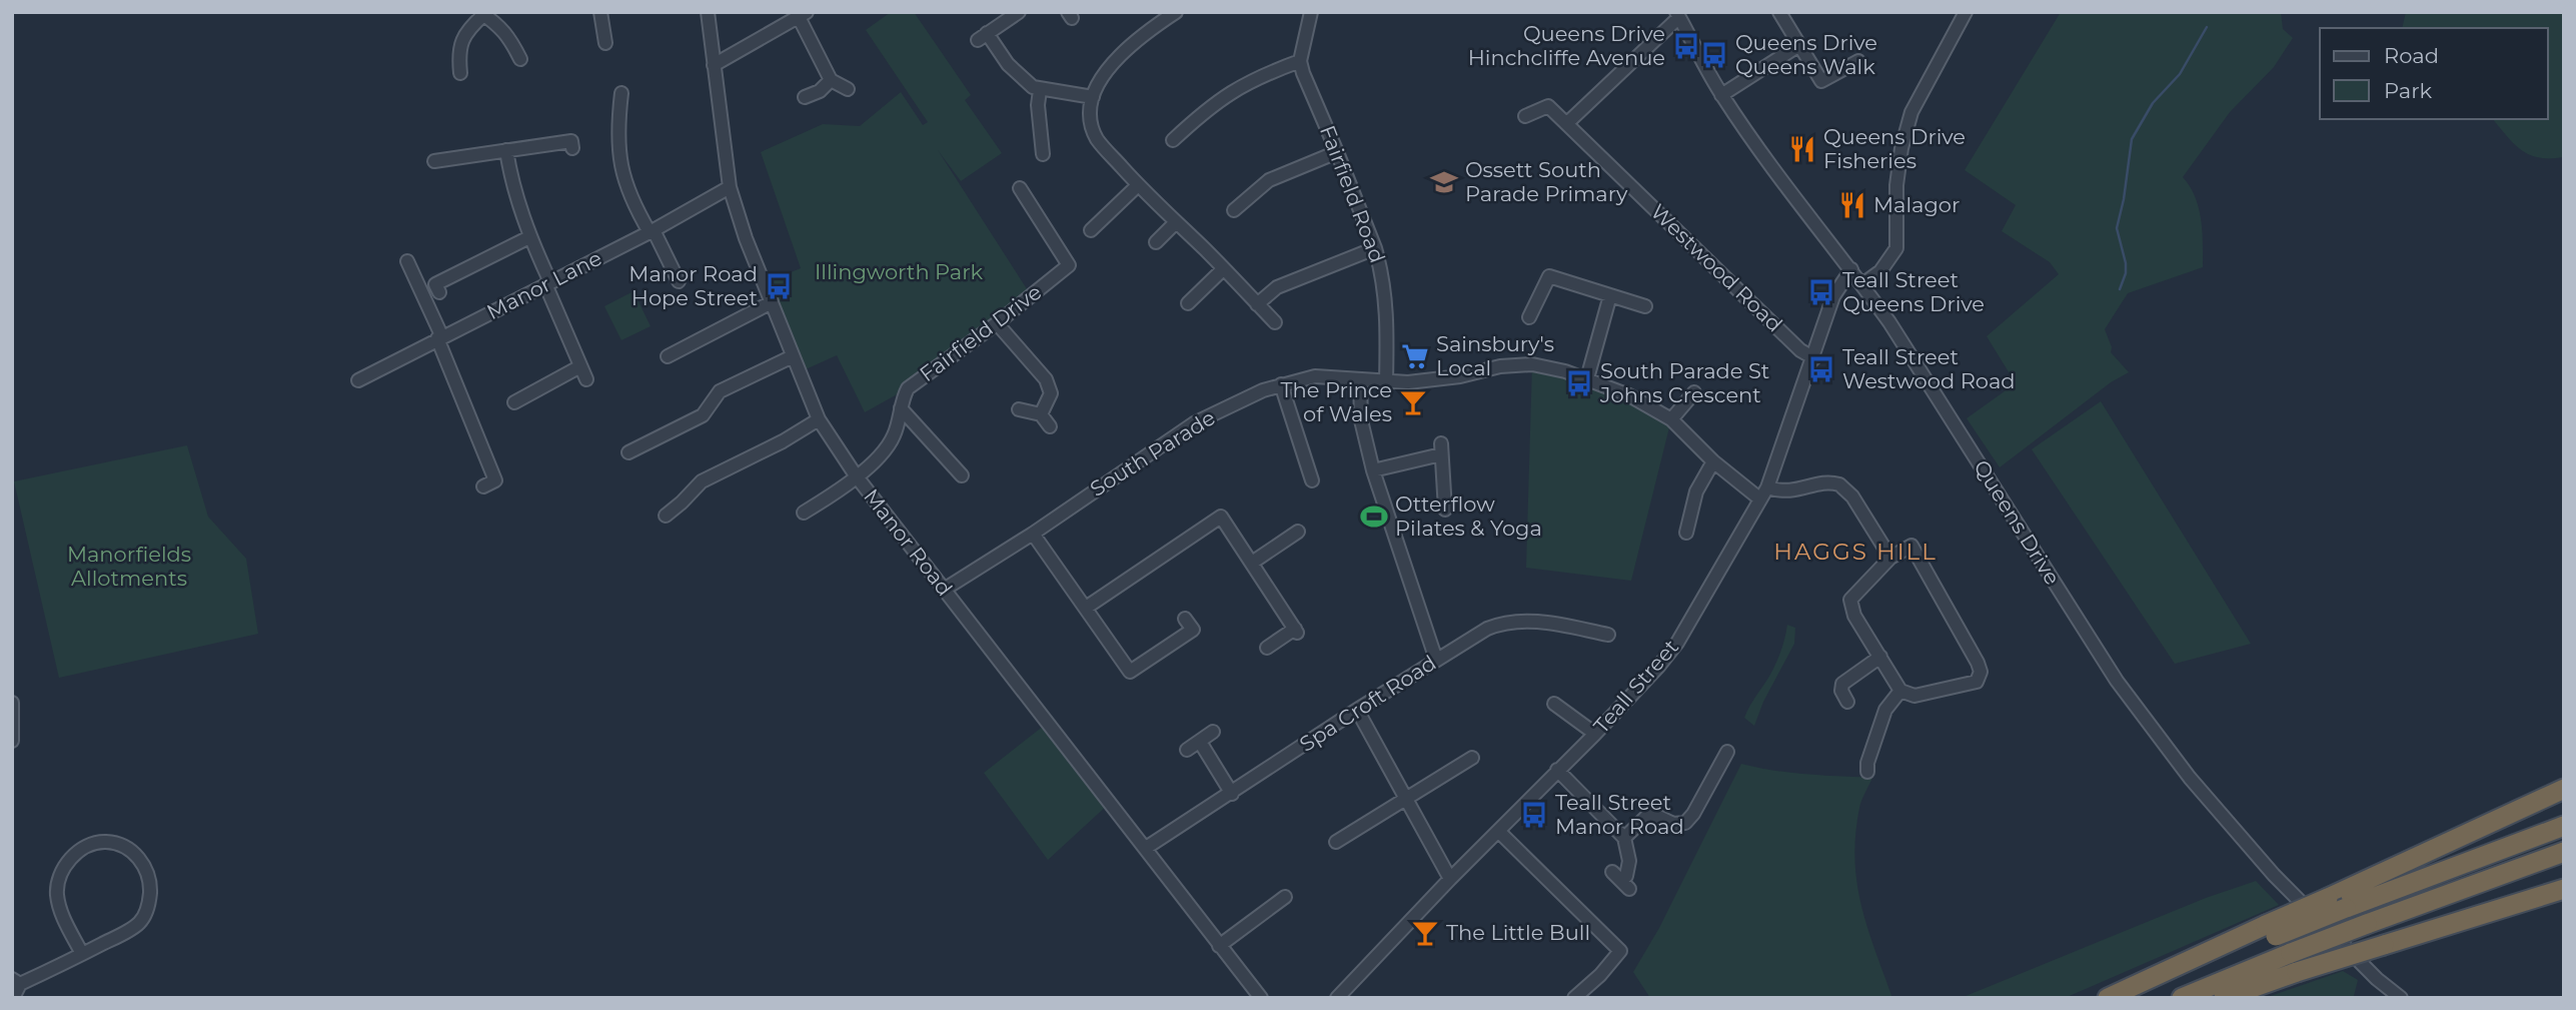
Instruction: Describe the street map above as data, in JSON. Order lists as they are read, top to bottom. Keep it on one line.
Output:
{"streets":{"street":["Fairfield Road","Westwood Road","Manor Lane","Fairfield Drive","South Parade","Queens Drive","Manor Road","Teall Street","Spa Croft Road"]},"crossings":[["Fairfield Road","South Parade"],["Westwood Road","Teall Street"],["Manor Lane","Manor Road"],["Fairfield Drive","Manor Road"],["South Parade","Manor Road"],["South Parade","Teall Street"],["Queens Drive","Teall Street"],["Manor Road","Spa Croft Road"]],"districts":["HAGGS HILL"],"parks":["Illingworth Park","Manorfields Allotments"],"places":{"bus stop":["Queens Drive Hinchcliffe Avenue","Queens Drive Queens Walk","Manor Road Hope Street","Teall Street Queens Drive","Teall Street Westwood Road","South Parade St Johns Crescent","Teall Street Manor Road"],"restaurant":["Queens Drive Fisheries","Malagor"],"school or university":["Ossett South Parade Primary"],"supermarket":["Sainsbury's Local"],"bar":["The Prince of Wales","The Little Bull"],"sports":["Otterflow Pilates & Yoga"]},"legend":["Road","Park"]}
